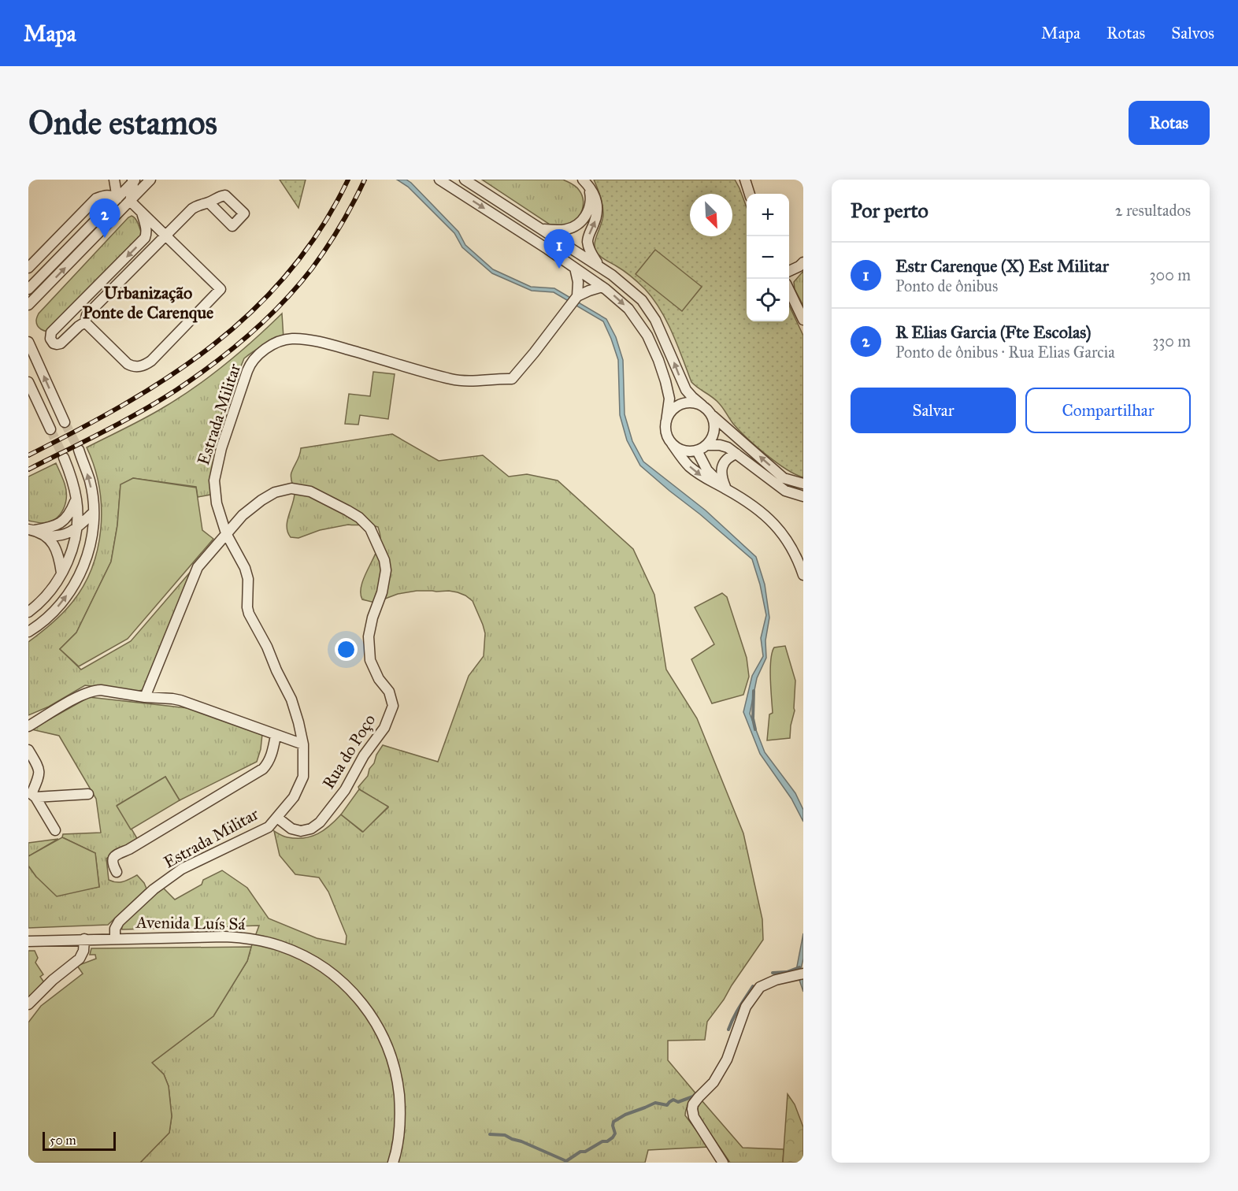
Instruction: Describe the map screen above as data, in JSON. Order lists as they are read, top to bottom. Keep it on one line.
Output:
{"streets":{"street":["Estrada Militar","Rua do Poço","Avenida Luís Sá"]},"crossings":[["Estrada Militar","Rua do Poço"],["Estrada Militar","Avenida Luís Sá"]],"districts":["Urbanização Ponte de Carenque"],"scale_bar":"50 m","north":"bottom right","page":{"header":"Mapa","nav":["Mapa","Rotas","Salvos"],"buttons":["Rotas",["Salvar","Compartilhar"]],"title":"Onde estamos","heading":["Por perto","2 resultados"],"map_buttons":["+","−"],"pins":["2","1"],"list":[{"mark":"1","name":"Estr Carenque (X) Est Militar","note":"Ponto de ônibus","value":"300 m"},{"mark":"2","name":"R Elias Garcia (Fte Escolas)","note":"Ponto de ônibus · Rua Elias Garcia","value":"330 m"}],"scale":"50 m"}}
